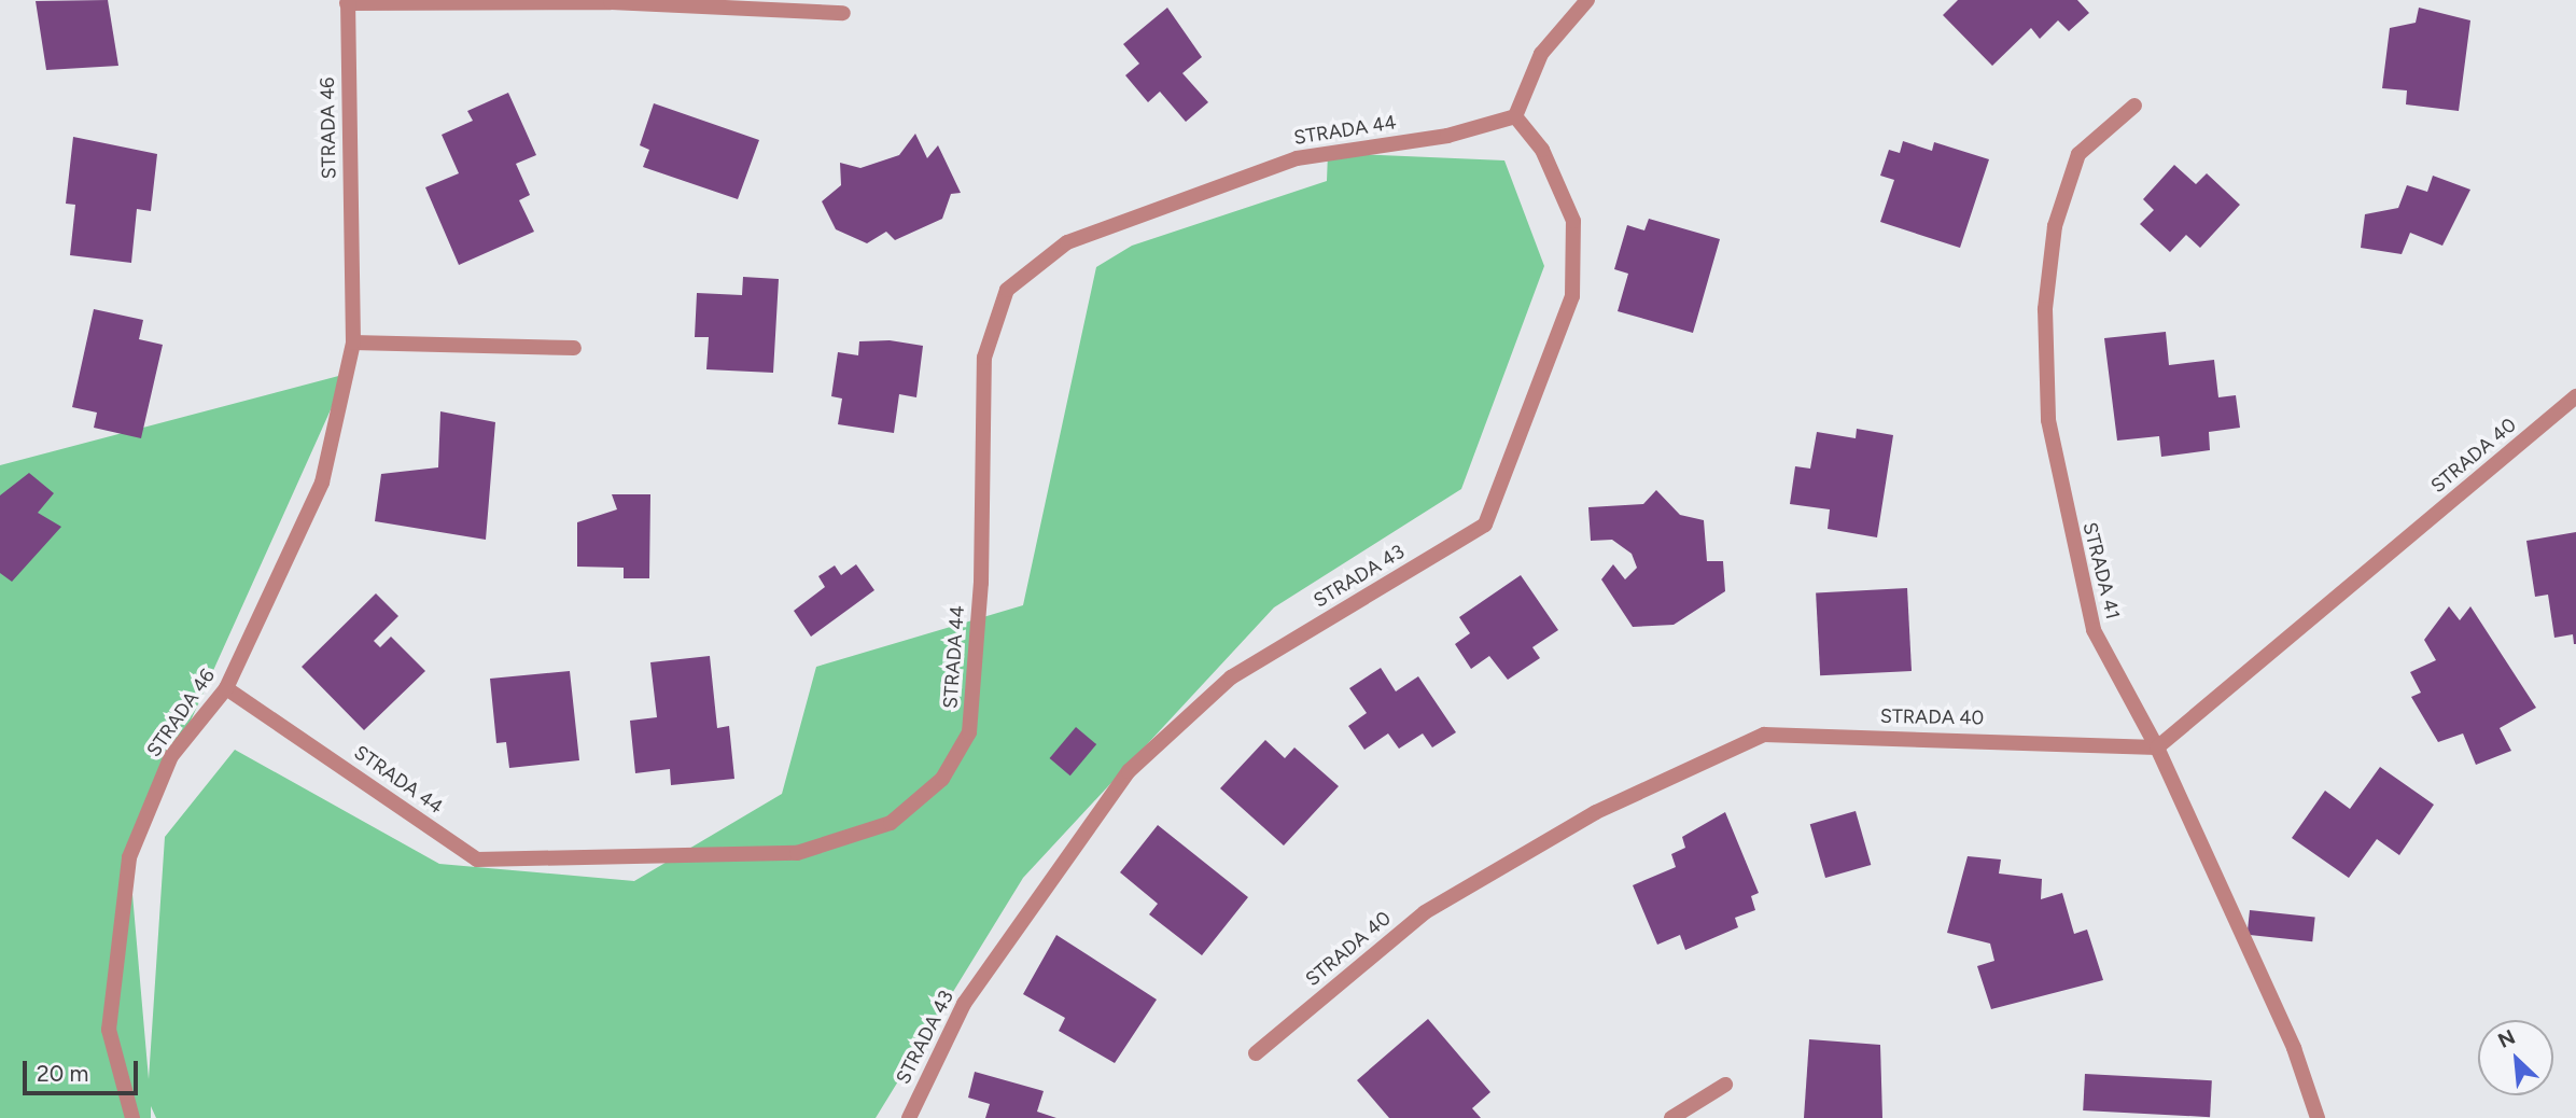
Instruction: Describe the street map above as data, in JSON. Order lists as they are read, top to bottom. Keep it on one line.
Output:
{"streets":{"street":["STRADA 46","STRADA 44","STRADA 40","STRADA 41","STRADA 43"]},"crossings":[["STRADA 46","STRADA 44"],["STRADA 44","STRADA 43"],["STRADA 40","STRADA 41"]],"scale_bar":"20 m","north":"top left"}
